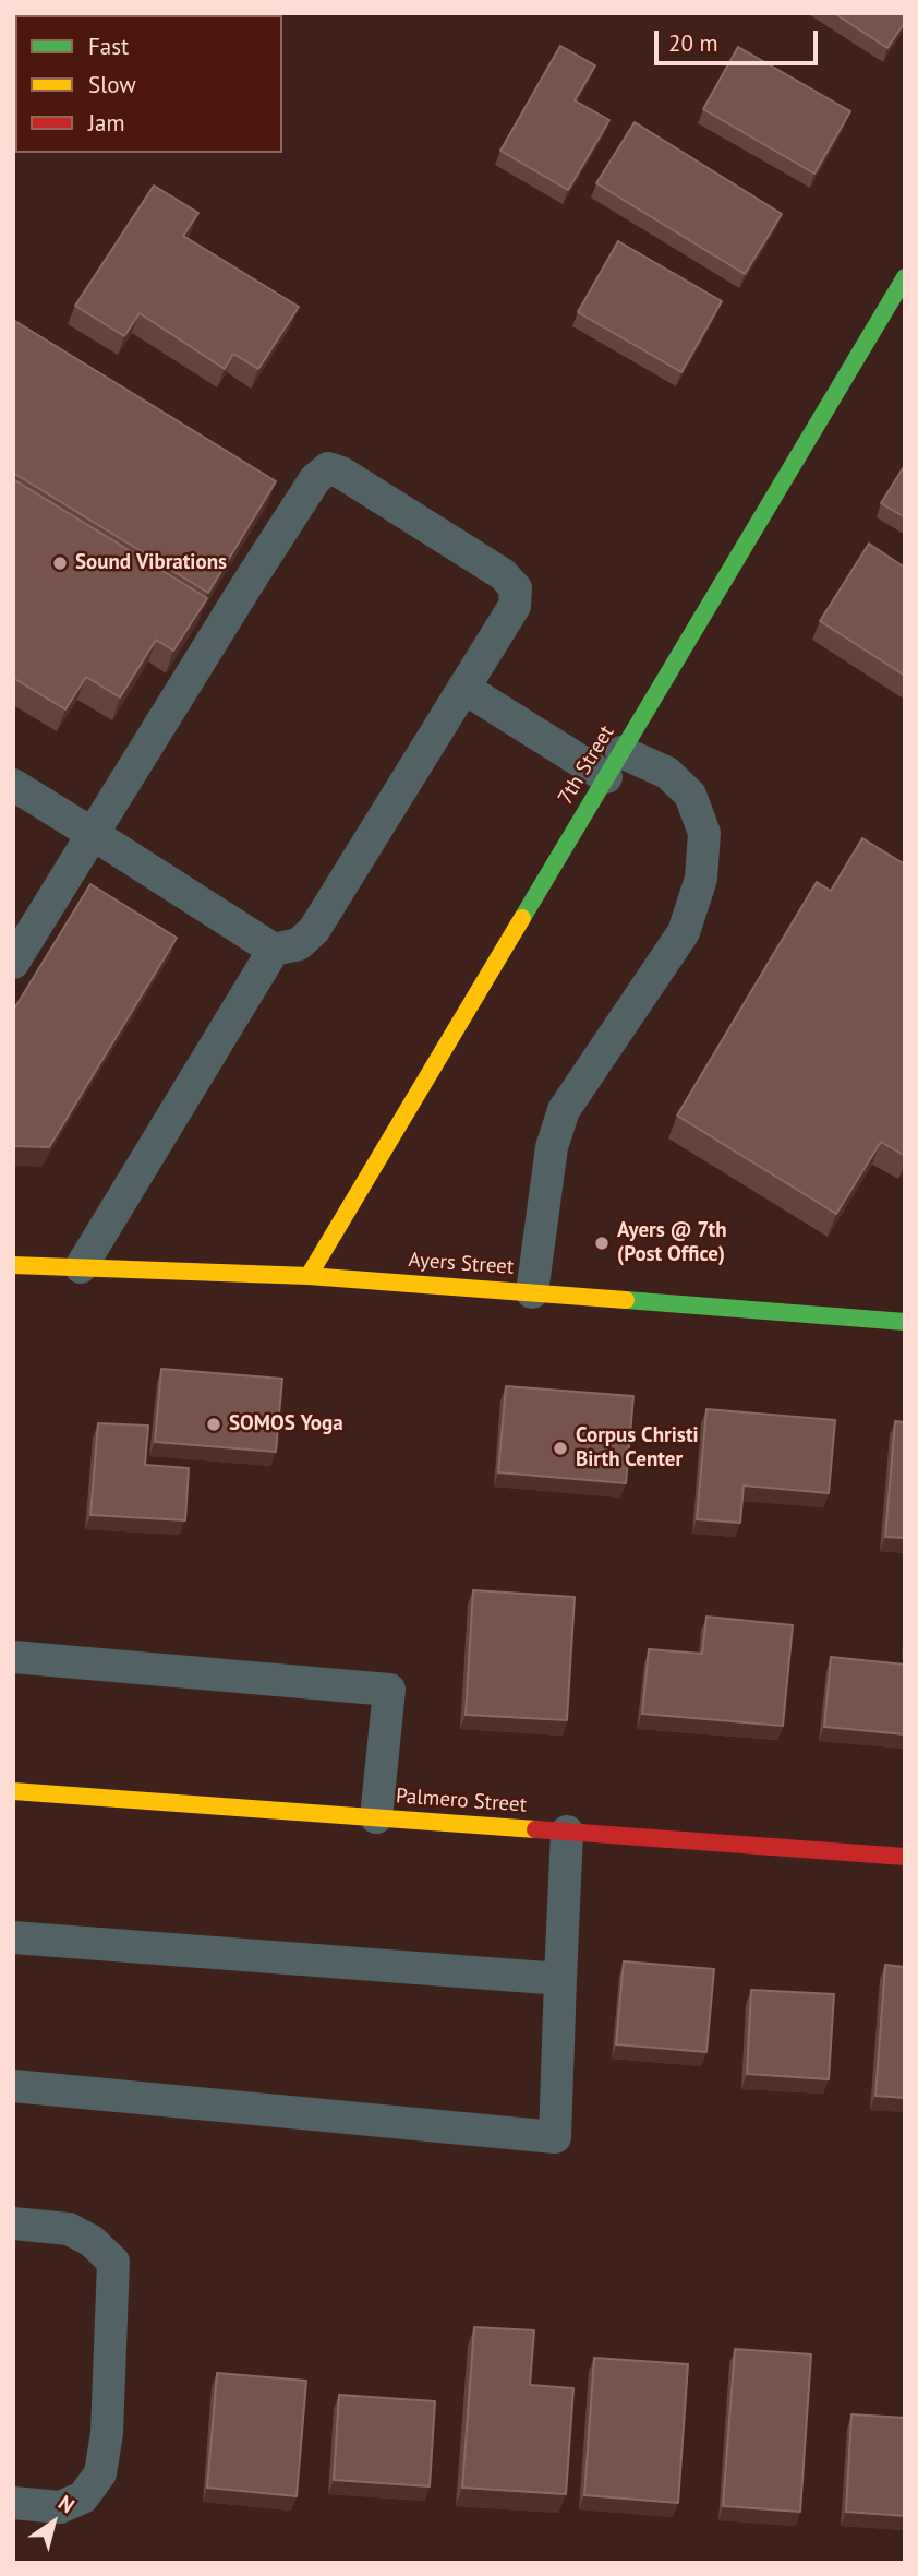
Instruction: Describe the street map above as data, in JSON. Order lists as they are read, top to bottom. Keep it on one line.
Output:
{"streets":{"street":["7th Street","Ayers Street","Palmero Street"]},"crossings":[["7th Street","Ayers Street"]],"places":["Sound Vibrations","Ayers @ 7th (Post Office)","SOMOS Yoga","Corpus Christi Birth Center"],"legend":["Fast","Slow","Jam"],"scale_bar":"20 m","north":"top right"}
